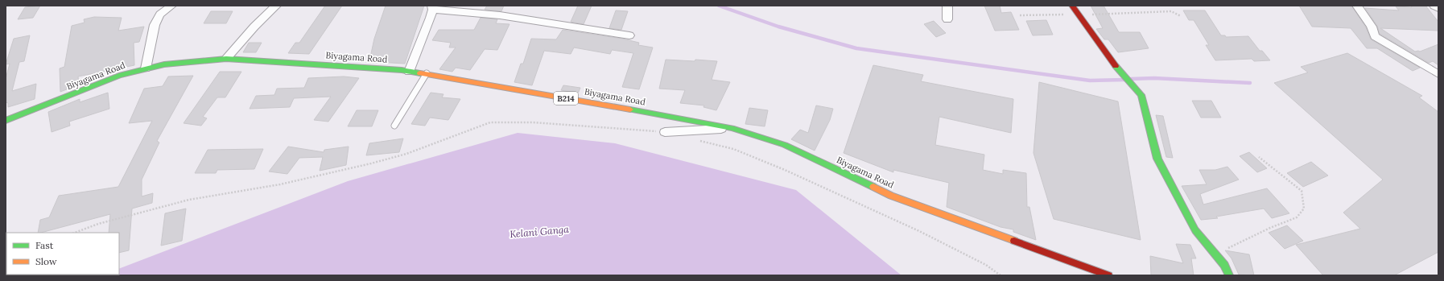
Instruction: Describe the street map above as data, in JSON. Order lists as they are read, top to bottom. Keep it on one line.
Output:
{"streets":{"main road":["Biyagama Road","B214"]},"water":["Kelani Ganga"],"legend":["Fast","Slow"]}
